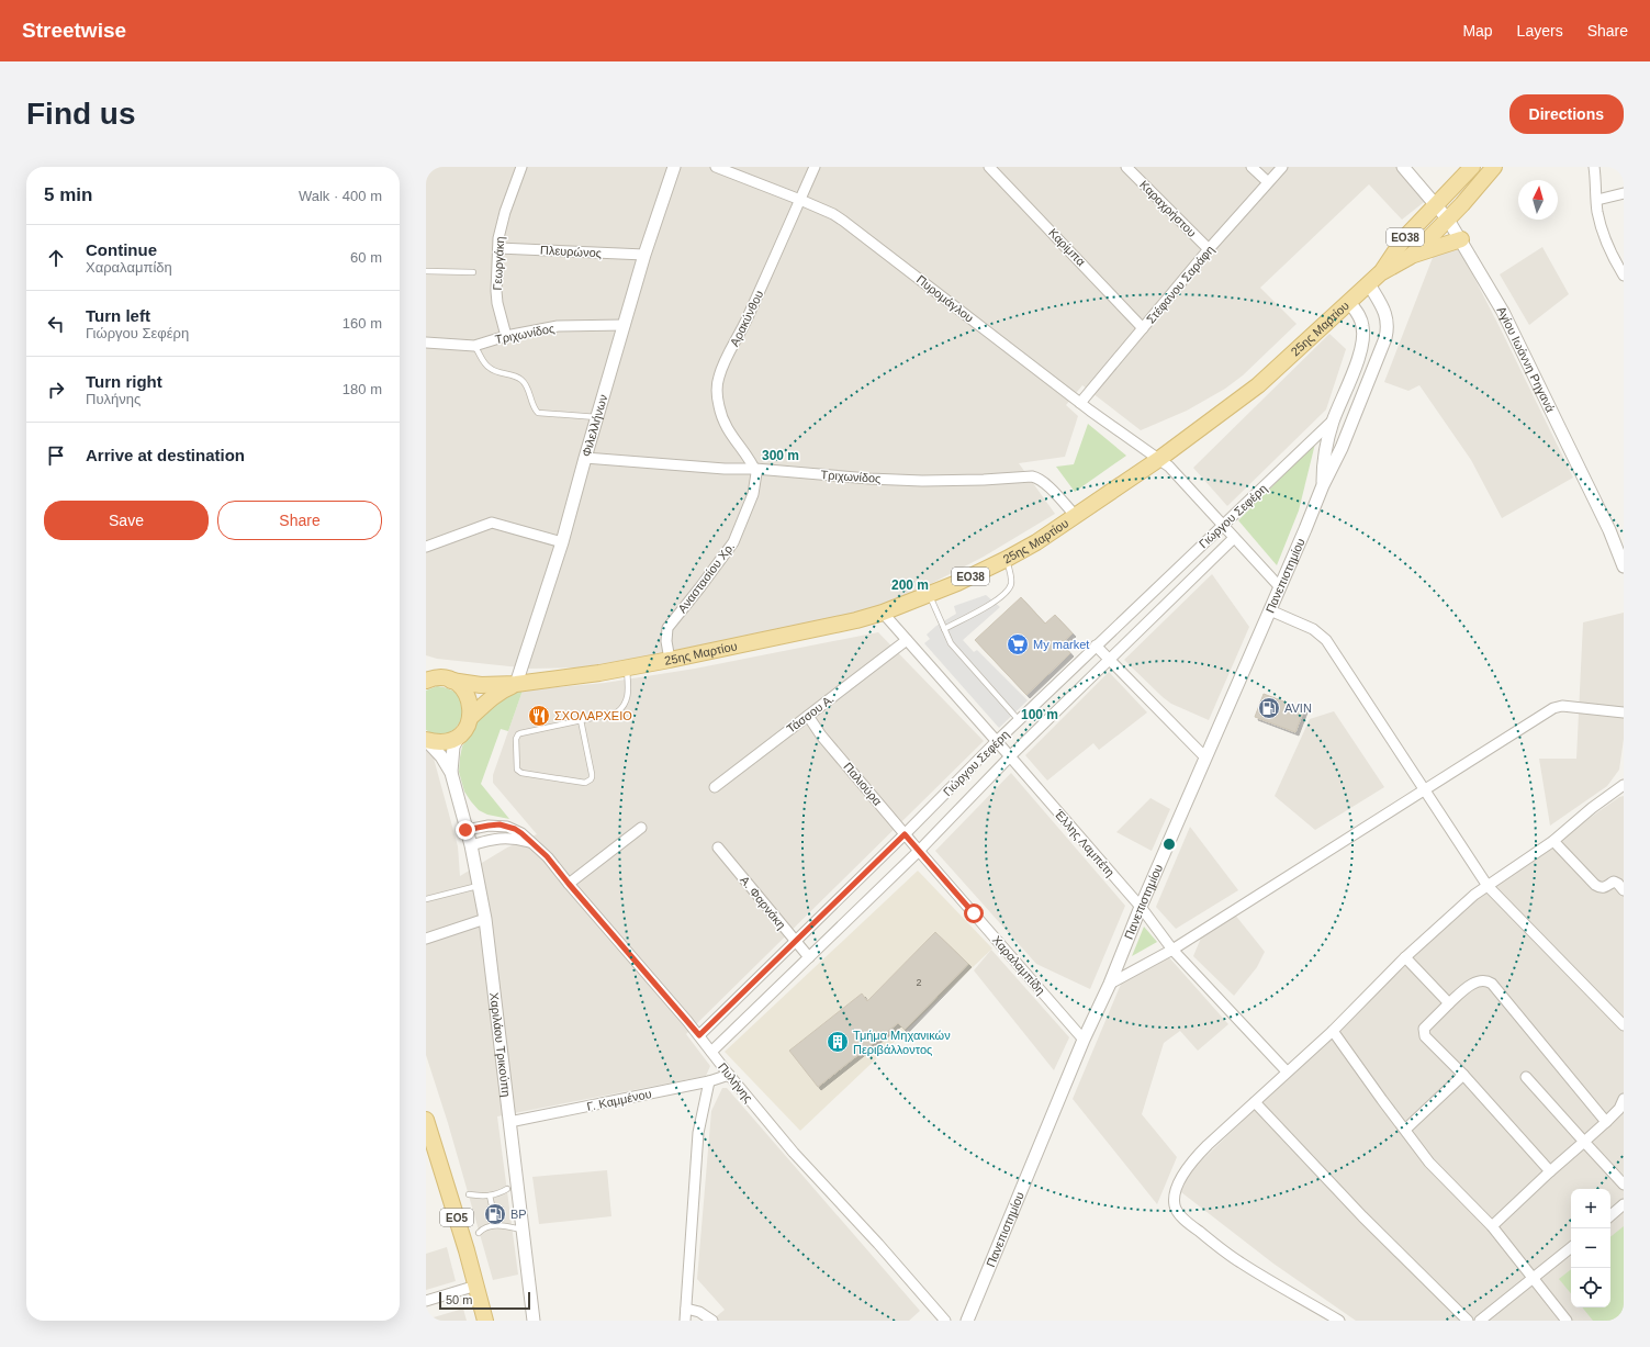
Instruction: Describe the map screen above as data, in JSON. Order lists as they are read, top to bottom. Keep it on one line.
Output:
{"streets":{"main road":["ΕΟ38","25ης Μαρτίου","ΕΟ5"],"street":["Καραχρήστου","Καρίμπα","Πλευρώνος","Γεωργάκη","Στέφανου Σαράφη","Πυρομάγλου","Αρακύνθου","Τριχωνίδος","Αγίου Ιωάννη Ρηγανά","Φιλελλήνων","Γιώργου Σεφέρη","Πανεπιστημίου","Αναστασίου Χρ.","Τάσσου Α.","Παλιούρα","Έλλης Λαμπέτη","Α. Φαρνάκη","Χαραλαμπίδη","Χαριλάου Τρικούπη","Πυλήνης","Γ. Καμμένου"]},"crossings":[["Καραχρήστου","Στέφανου Σαράφη"],["ΕΟ38","25ης Μαρτίου"],["ΕΟ38","Αγίου Ιωάννη Ρηγανά"],["ΕΟ38","Πανεπιστημίου"],["ΕΟ38","Χαριλάου Τρικούπη"],["Καρίμπα","Στέφανου Σαράφη"],["Πλευρώνος","Γεωργάκη"],["Πλευρώνος","Φιλελλήνων"],["Γεωργάκη","Τριχωνίδος"],["Στέφανου Σαράφη","Πυρομάγλου"],["Πυρομάγλου","Αρακύνθου"],["Πυρομάγλου","25ης Μαρτίου"],["Πυρομάγλου","Γιώργου Σεφέρη"],["Πυρομάγλου","Πανεπιστημίου"],["Αρακύνθου","Τριχωνίδος"],["Αρακύνθου","Αναστασίου Χρ."],["25ης Μαρτίου","Τριχωνίδος"],["25ης Μαρτίου","Φιλελλήνων"],["25ης Μαρτίου","Πανεπιστημίου"],["25ης Μαρτίου","Αναστασίου Χρ."],["25ης Μαρτίου","Έλλης Λαμπέτη"],["Τριχωνίδος","Φιλελλήνων"],["Τριχωνίδος","Αναστασίου Χρ."],["Γιώργου Σεφέρη","Πανεπιστημίου"],["Γιώργου Σεφέρη","Παλιούρα"],["Γιώργου Σεφέρη","Έλλης Λαμπέτη"],["Γιώργου Σεφέρη","Α. Φαρνάκη"],["Γιώργου Σεφέρη","Χαραλαμπίδη"],["Γιώργου Σεφέρη","Πυλήνης"],["Πανεπιστημίου","Έλλης Λαμπέτη"],["Πανεπιστημίου","Χαραλαμπίδη"],["Τάσσου Α.","Παλιούρα"],["Τάσσου Α.","Έλλης Λαμπέτη"],["Παλιούρα","Χαραλαμπίδη"],["Χαριλάου Τρικούπη","Πυλήνης"],["Χαριλάου Τρικούπη","Γ. Καμμένου"],["Πυλήνης","Γ. Καμμένου"]],"places":{"supermarket":["My market"],"fuel station":["AVIN","BP"],"restaurant":["ΣΧΟΛΑΡΧΕΙΟ"],"building":["Τμήμα Μηχανικών Περιβάλλοντος"]},"house_numbers":["2"],"scale_bar":"50 m","north":"top","page":{"header":"Streetwise","nav":["Map","Layers","Share"],"buttons":["Directions",["Save","Share"]],"title":"Find us","heading":["5 min","Walk · 400 m"],"list":[["Continue","Χαραλαμπίδη","60 m"],["Turn left","Γιώργου Σεφέρη","160 m"],["Turn right","Πυλήνης","180 m"],"Arrive at destination"],"map_buttons":["+","−"],"scale":"50 m"},"rings":["300 m","200 m","100 m"]}
